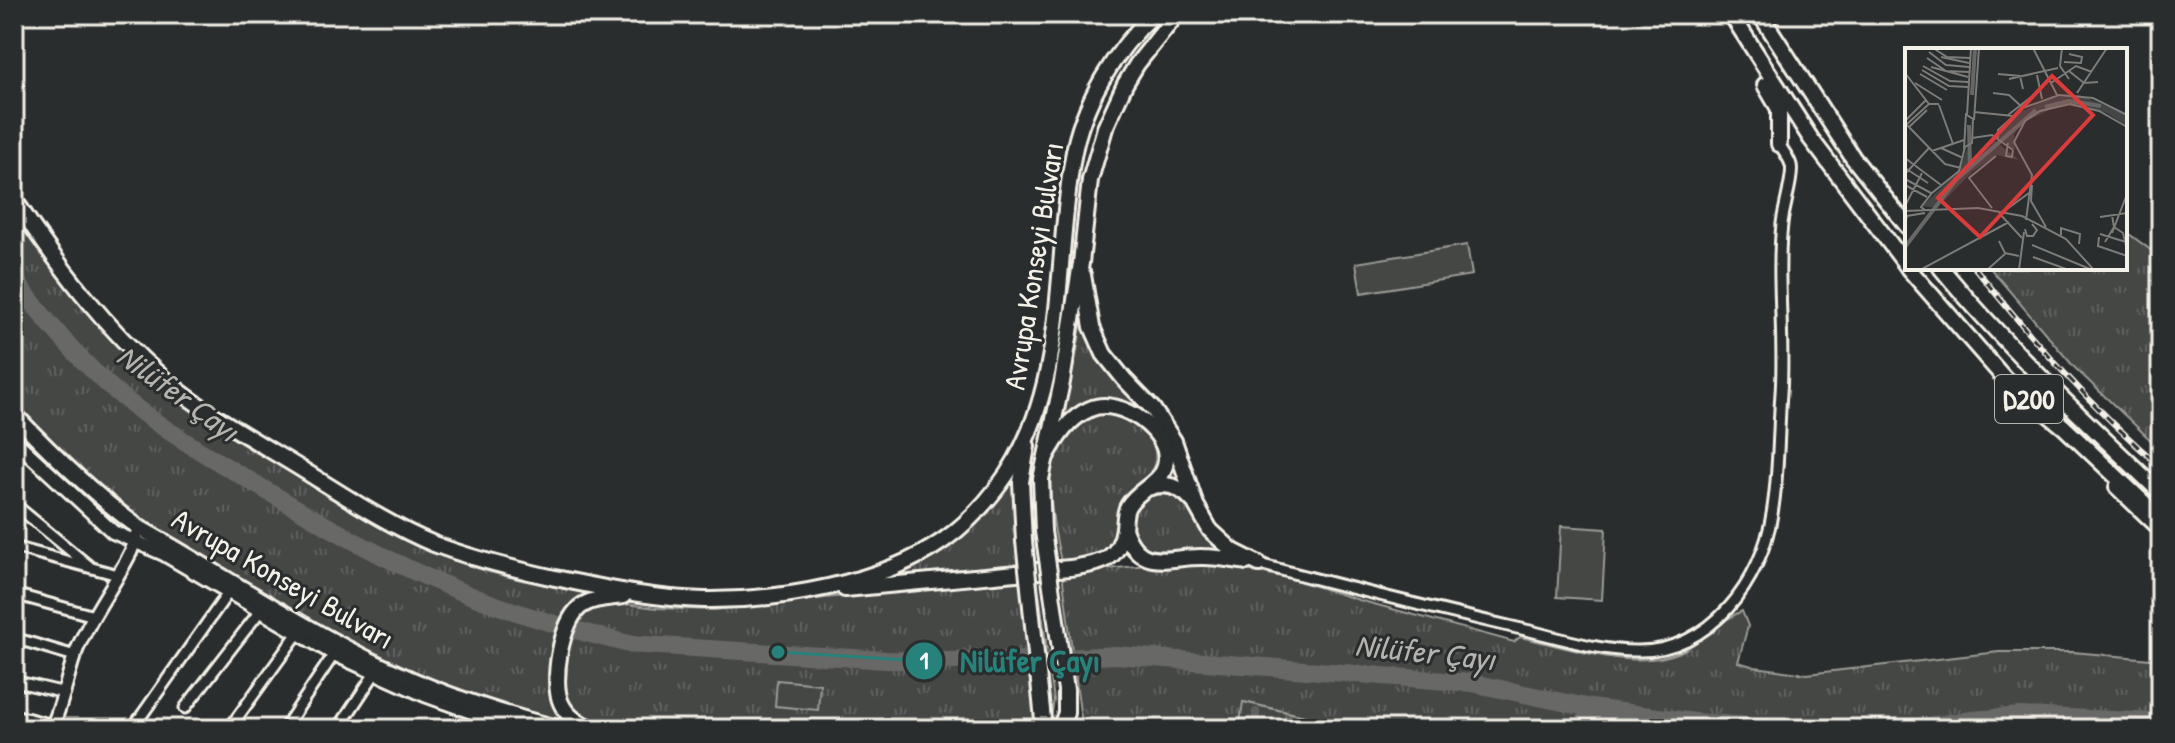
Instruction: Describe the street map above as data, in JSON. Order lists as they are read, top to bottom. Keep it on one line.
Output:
{"streets":{"main road":["Avrupa Konseyi Bulvarı","D200"]},"water":["Nilüfer Çayı"],"places":["Nilüfer Çayı"]}
